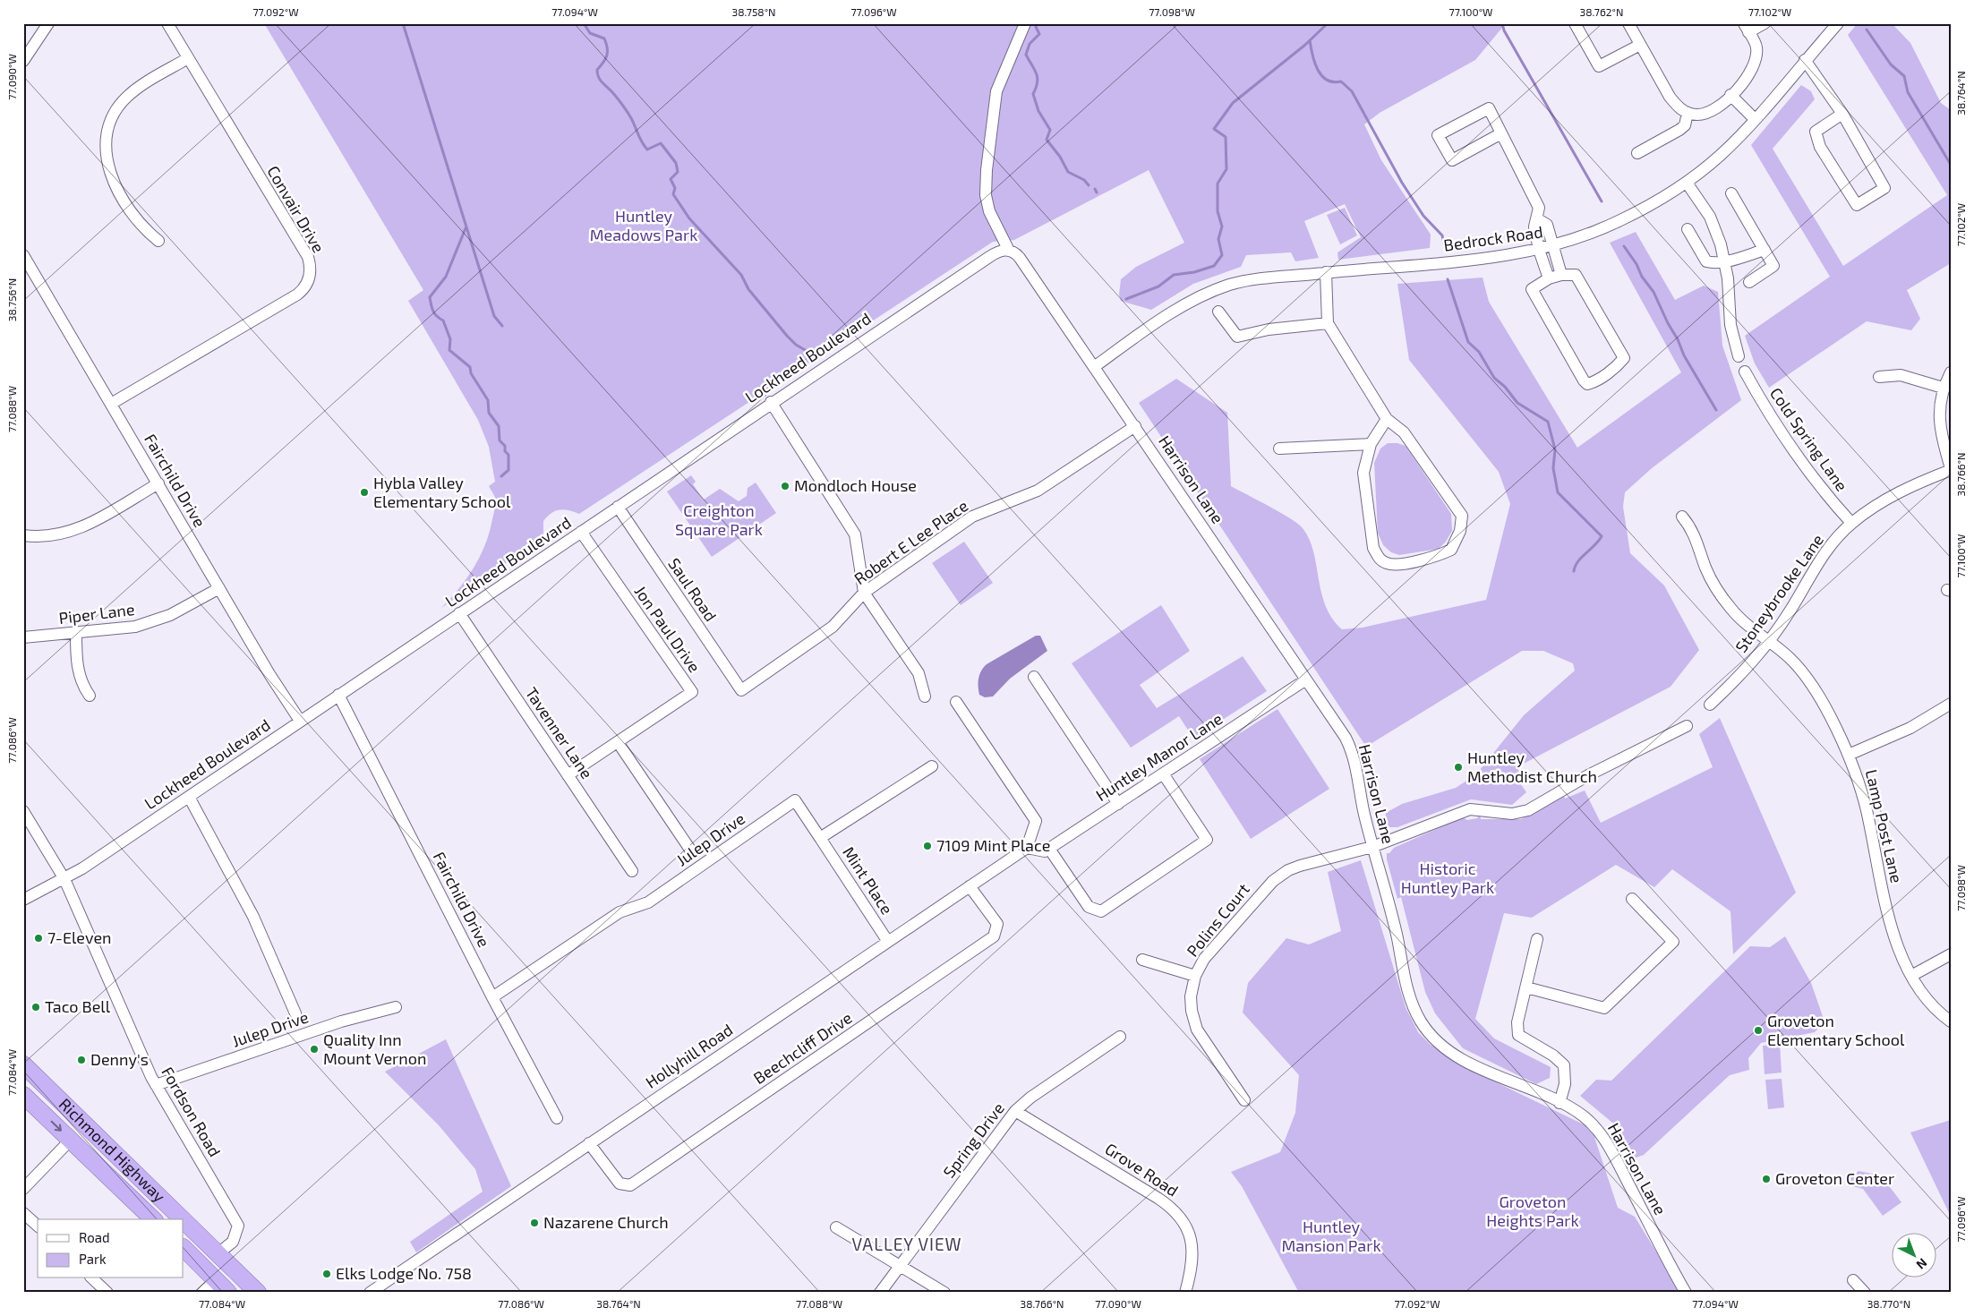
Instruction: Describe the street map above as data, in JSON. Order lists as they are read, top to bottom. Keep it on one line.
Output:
{"streets":{"highway":["Richmond Highway"],"street":["Convair Drive","Bedrock Road","Lockheed Boulevard","Cold Spring Lane","Harrison Lane","Fairchild Drive","Robert E Lee Place","Saul Road","Stoneybrooke Lane","Piper Lane","Jon Paul Drive","Tavenner Lane","Huntley Manor Lane","Lamp Post Lane","Julep Drive","Mint Place","Polins Court","Beechcliff Drive","Hollyhill Road","Fordson Road","Spring Drive","Grove Road"]},"crossings":[["Convair Drive","Fairchild Drive"],["Bedrock Road","Harrison Lane"],["Lockheed Boulevard","Harrison Lane"],["Lockheed Boulevard","Fairchild Drive"],["Lockheed Boulevard","Saul Road"],["Lockheed Boulevard","Jon Paul Drive"],["Lockheed Boulevard","Tavenner Lane"],["Lockheed Boulevard","Fordson Road"],["Cold Spring Lane","Stoneybrooke Lane"],["Harrison Lane","Robert E Lee Place"],["Harrison Lane","Huntley Manor Lane"],["Harrison Lane","Polins Court"],["Fairchild Drive","Piper Lane"],["Fairchild Drive","Julep Drive"],["Robert E Lee Place","Saul Road"],["Stoneybrooke Lane","Lamp Post Lane"],["Jon Paul Drive","Tavenner Lane"],["Julep Drive","Mint Place"],["Julep Drive","Fordson Road"],["Mint Place","Hollyhill Road"],["Beechcliff Drive","Hollyhill Road"],["Fordson Road","Richmond Highway"],["Spring Drive","Grove Road"]],"districts":["VALLEY VIEW"],"parks":["Huntley Meadows Park","Creighton Square Park","Historic Huntley Park","Groveton Heights Park","Huntley Mansion Park"],"places":["Mondloch House","Hybla Valley Elementary School","Huntley Methodist Church","7109 Mint Place","7-Eleven","Taco Bell","Groveton Elementary School","Quality Inn Mount Vernon","Denny's","Groveton Center","Nazarene Church","Elks Lodge No. 758"],"legend":["Road","Park"],"north":"bottom right","coordinates":["77.092°W","77.094°W","38.758°N","77.096°W","77.098°W","77.100°W","38.762°N","77.102°W","77.090°W","38.764°N","38.756°N","77.088°W","38.766°N","77.086°W","77.084°W","38.770°N"]}
